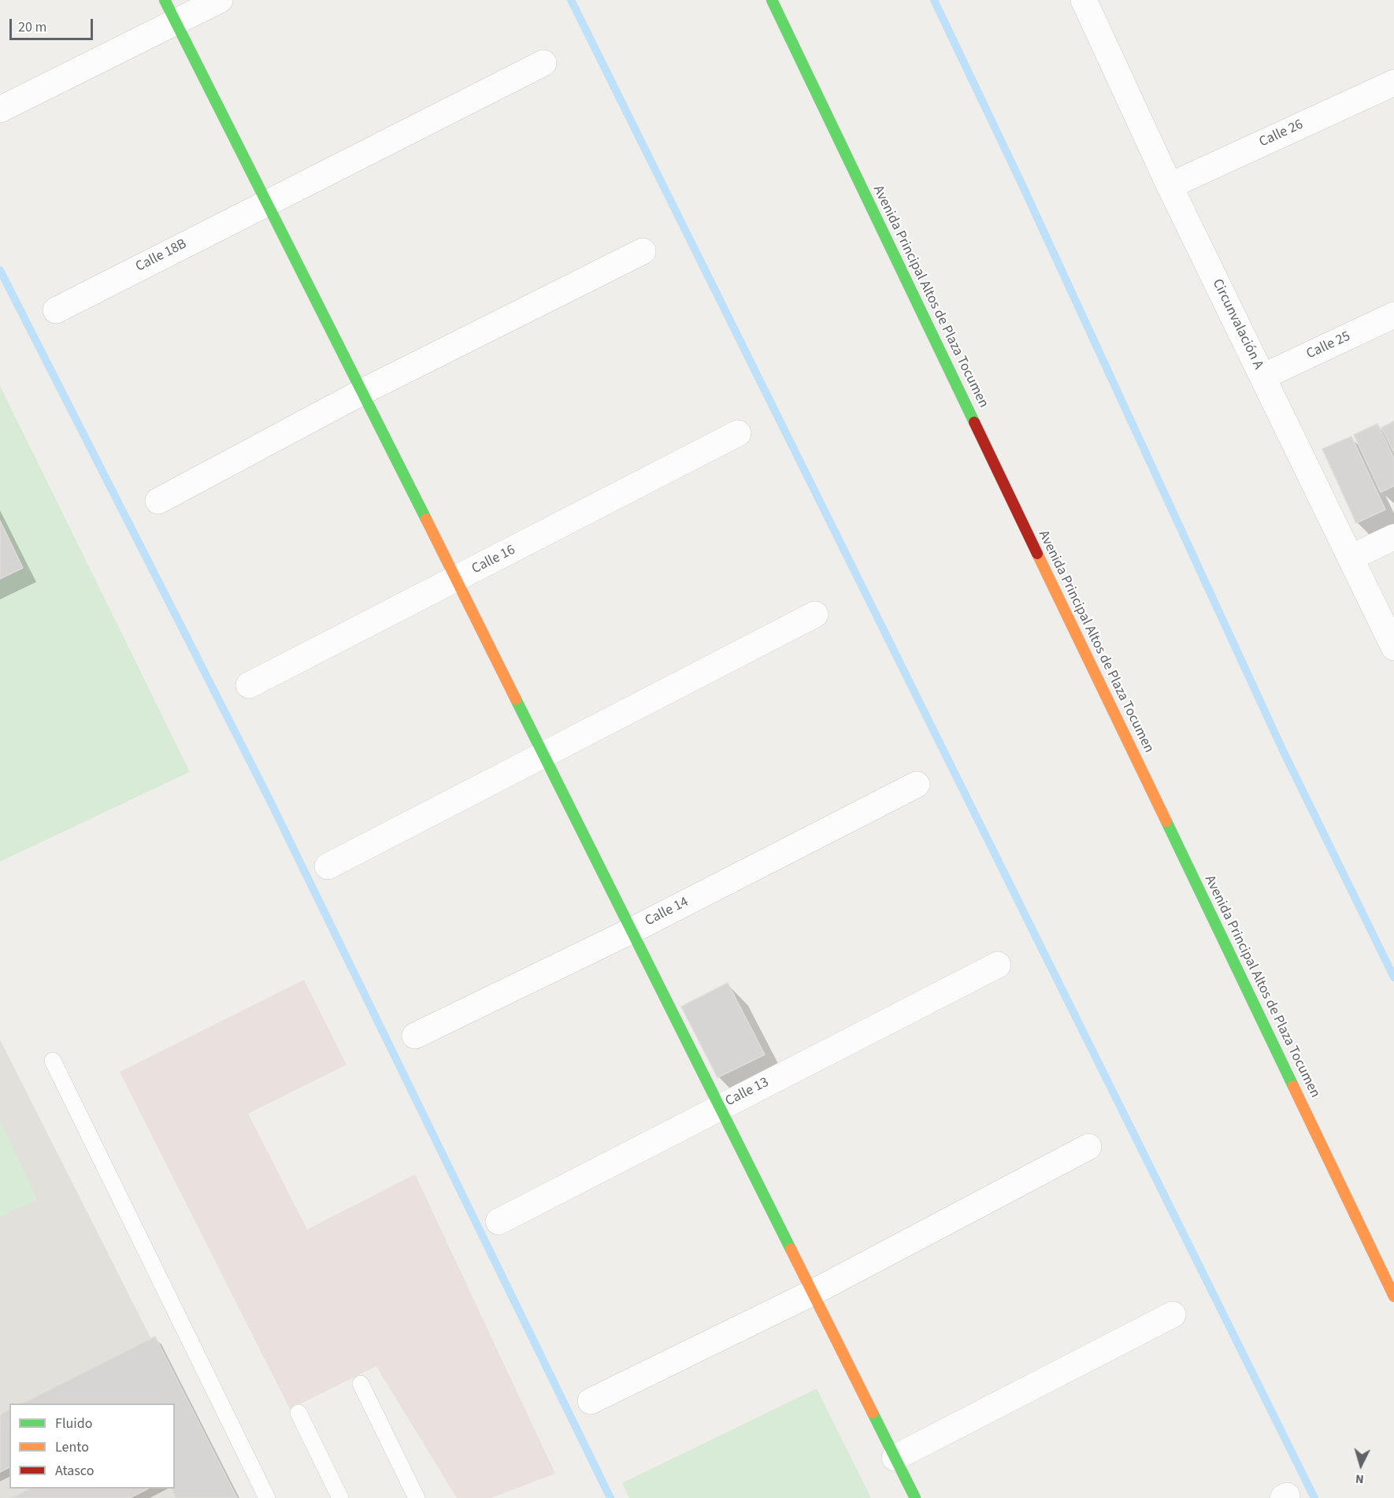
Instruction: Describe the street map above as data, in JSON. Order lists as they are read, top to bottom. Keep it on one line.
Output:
{"streets":{"street":["Calle 26","Calle 18B","Avenida Principal Altos de Plaza Tocumen","Circunvalación A","Calle 25","Calle 16","Calle 14","Calle 13"]},"crossings":[["Calle 26","Circunvalación A"],["Circunvalación A","Calle 25"]],"legend":["Fluido","Lento","Atasco"],"scale_bar":"20 m","north":"bottom"}
